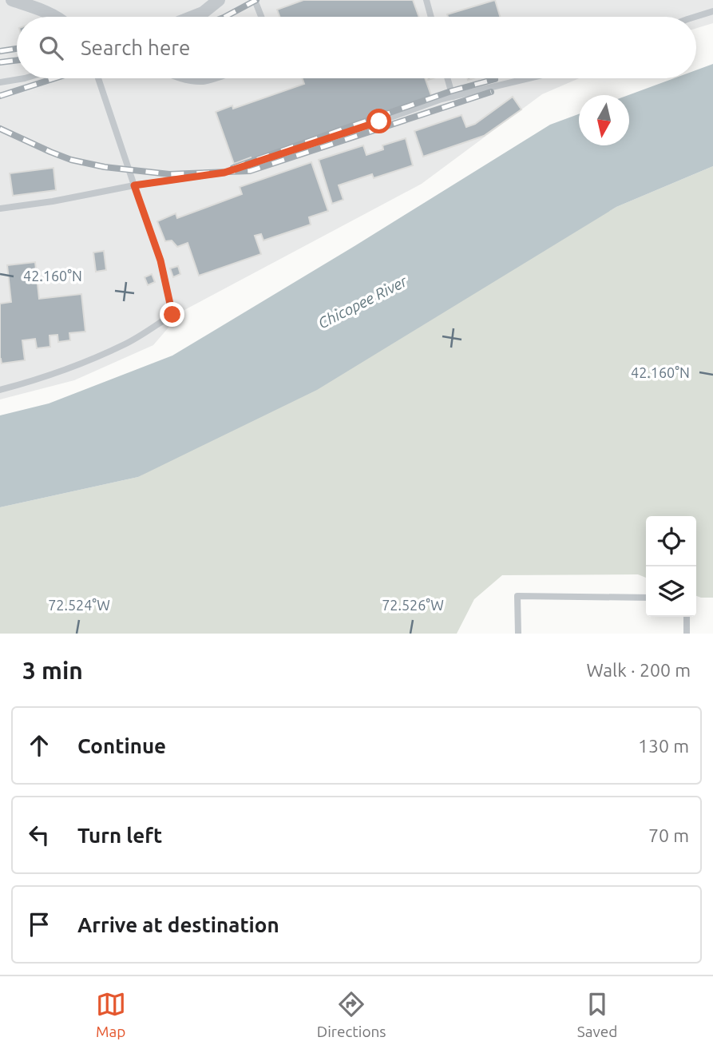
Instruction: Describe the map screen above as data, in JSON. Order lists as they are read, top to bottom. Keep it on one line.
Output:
{"water":["Chicopee River"],"north":"bottom","page":{"search":"Search here","heading":["3 min","Walk · 200 m"],"list":[["Continue","130 m"],["Turn left","70 m"],"Arrive at destination"],"nav":["Map","Directions","Saved"]},"coordinates":["42.160°N","72.524°W","72.526°W"]}
